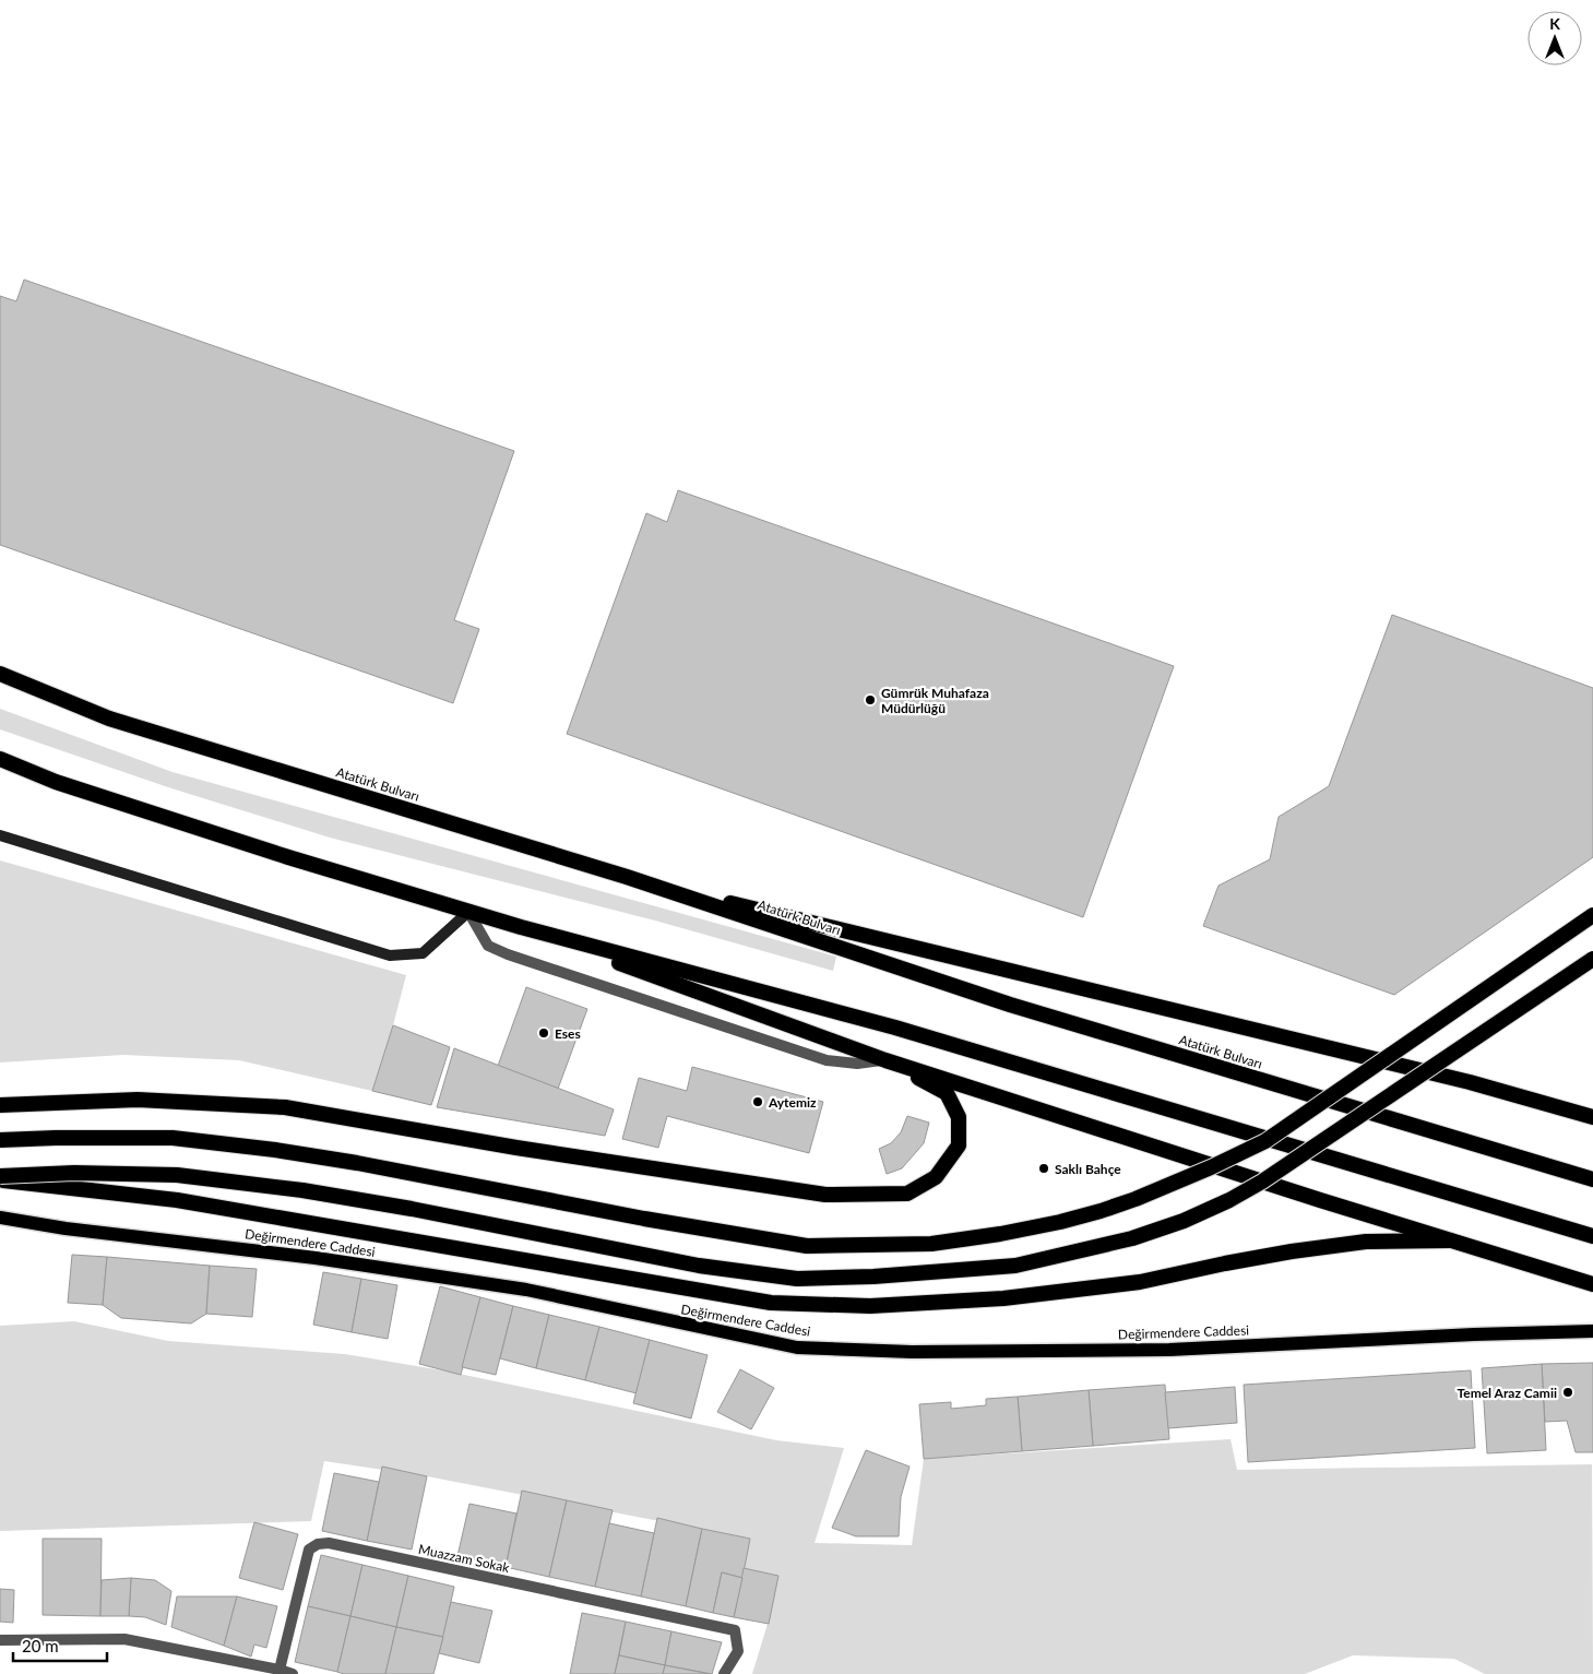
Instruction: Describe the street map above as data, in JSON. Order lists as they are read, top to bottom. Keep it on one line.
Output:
{"streets":{"highway":["Atatürk Bulvarı"],"main road":["Değirmendere Caddesi"],"street":["Muazzam Sokak"]},"places":["Gümrük Muhafaza Müdürlüğü","Eses","Aytemiz","Saklı Bahçe","Temel Araz Camii"],"scale_bar":"20 m","north":"top"}
